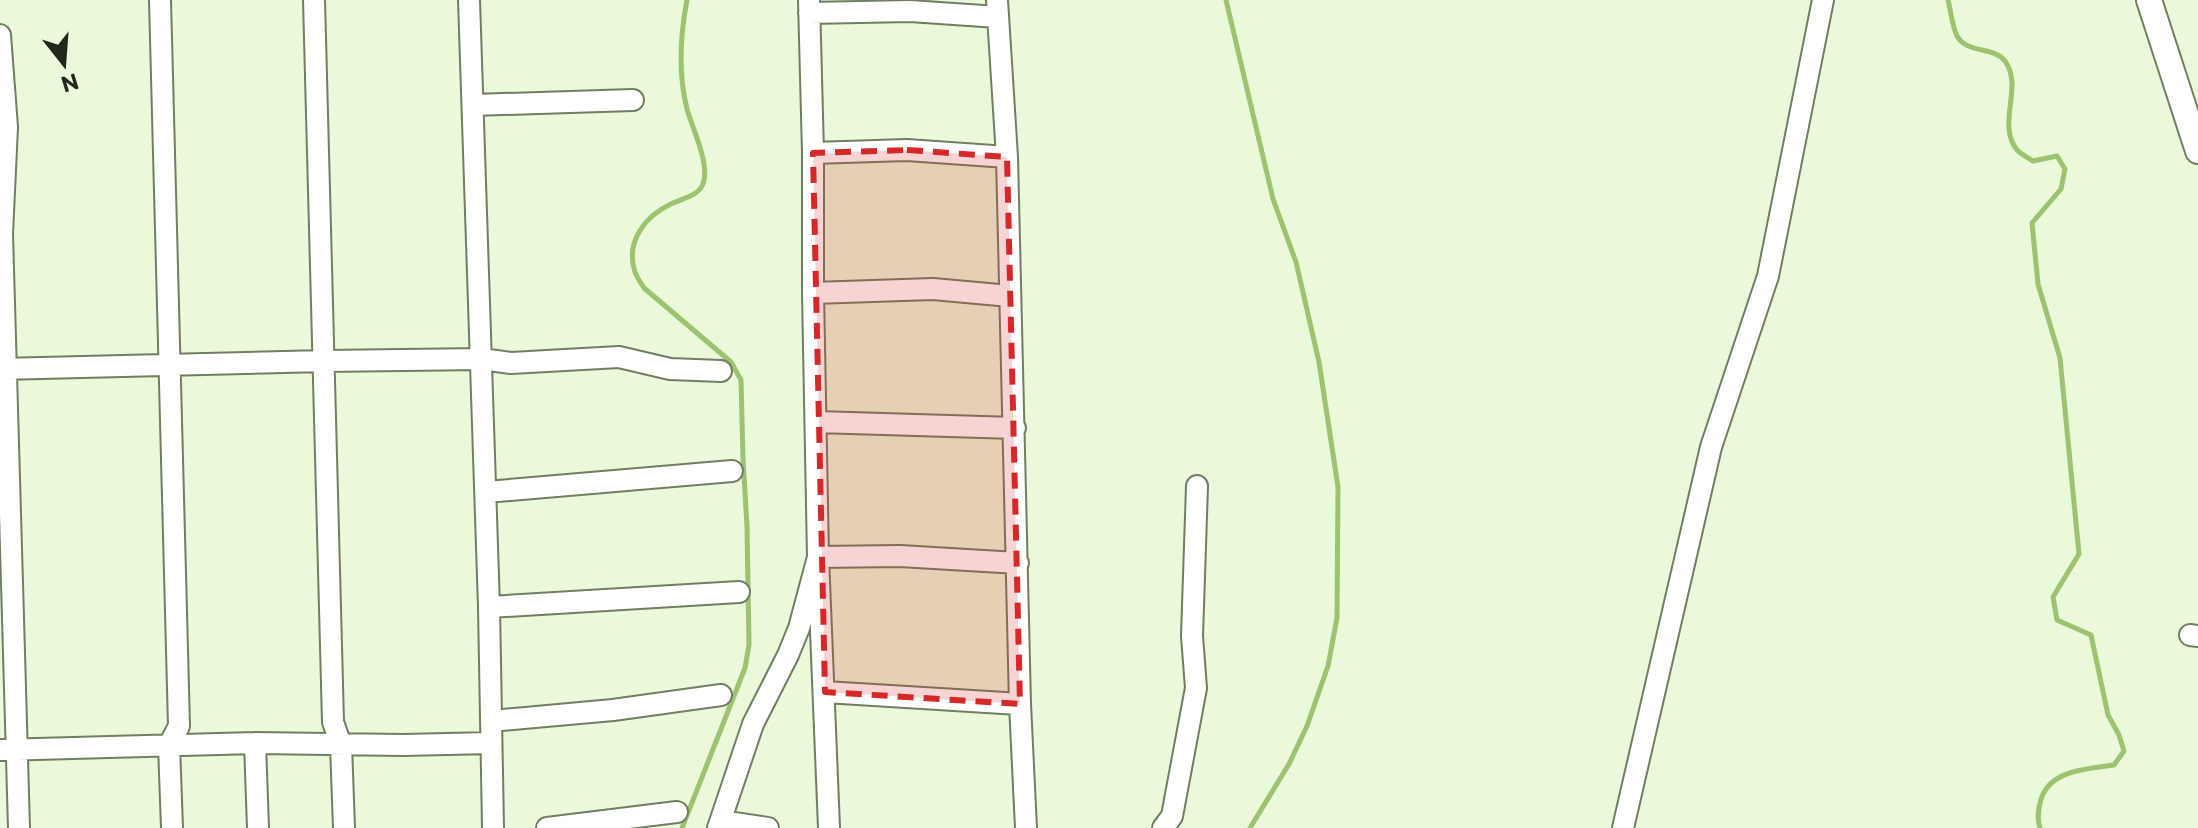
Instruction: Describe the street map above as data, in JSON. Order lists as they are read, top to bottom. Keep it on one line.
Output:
{"north":"bottom"}
